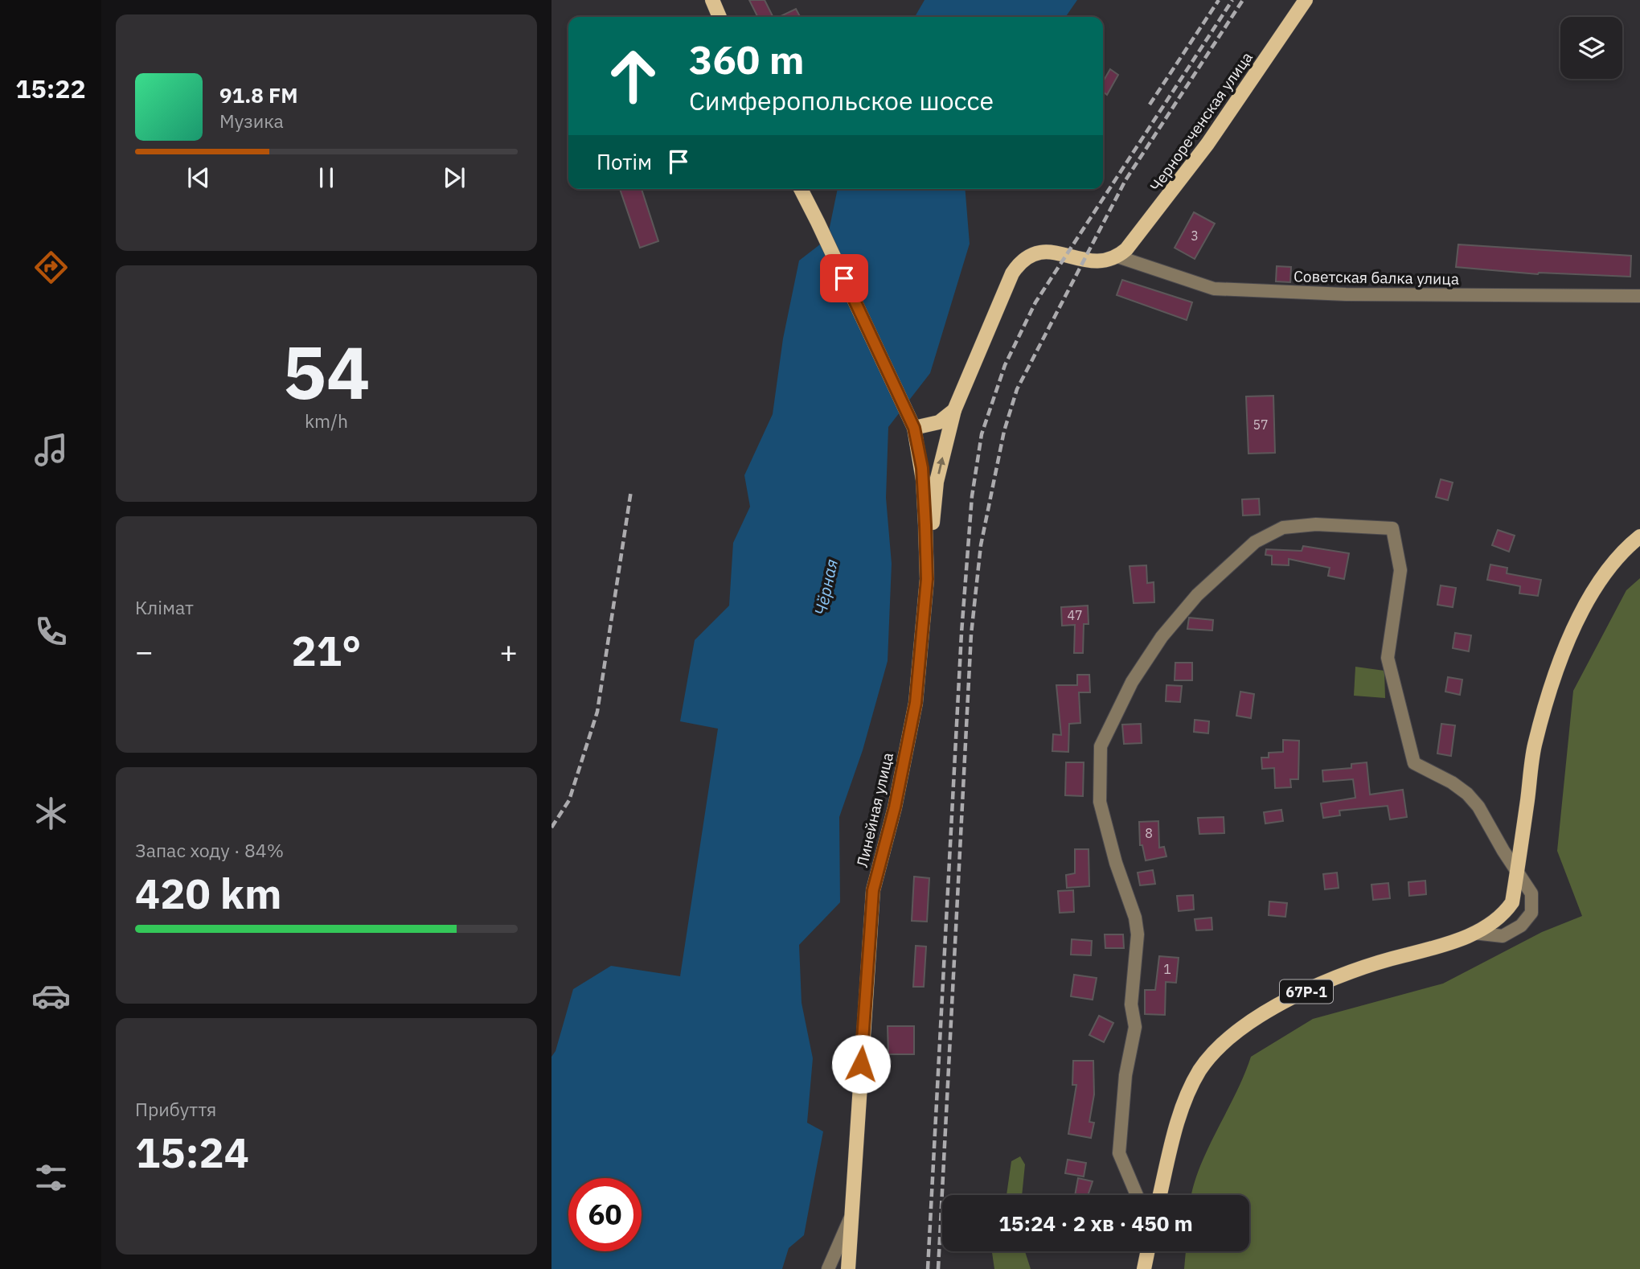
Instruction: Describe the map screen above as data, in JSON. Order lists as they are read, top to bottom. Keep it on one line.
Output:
{"streets":{"main road":["Чернореченская улица","Линейная улица","67Р-1"],"street":["Советская балка улица"]},"crossings":[["Чернореченская улица","Советская балка улица"]],"water":["Чёрная"],"house_numbers":["3","57","47","8","1"],"page":{"tabs":"15:22","turn":["360 m","Симферопольское шоссе"],"song":["91.8 FM","Музика"],"then":"Потім","tile":[["54","km/h"],"Клімат",["Запас ходу · 84%","420 km"],["Прибуття","15:24"]],"heat":["−","21°","+"],"limit":"60","trip":"15:24 · 2 хв · 450 m"}}
